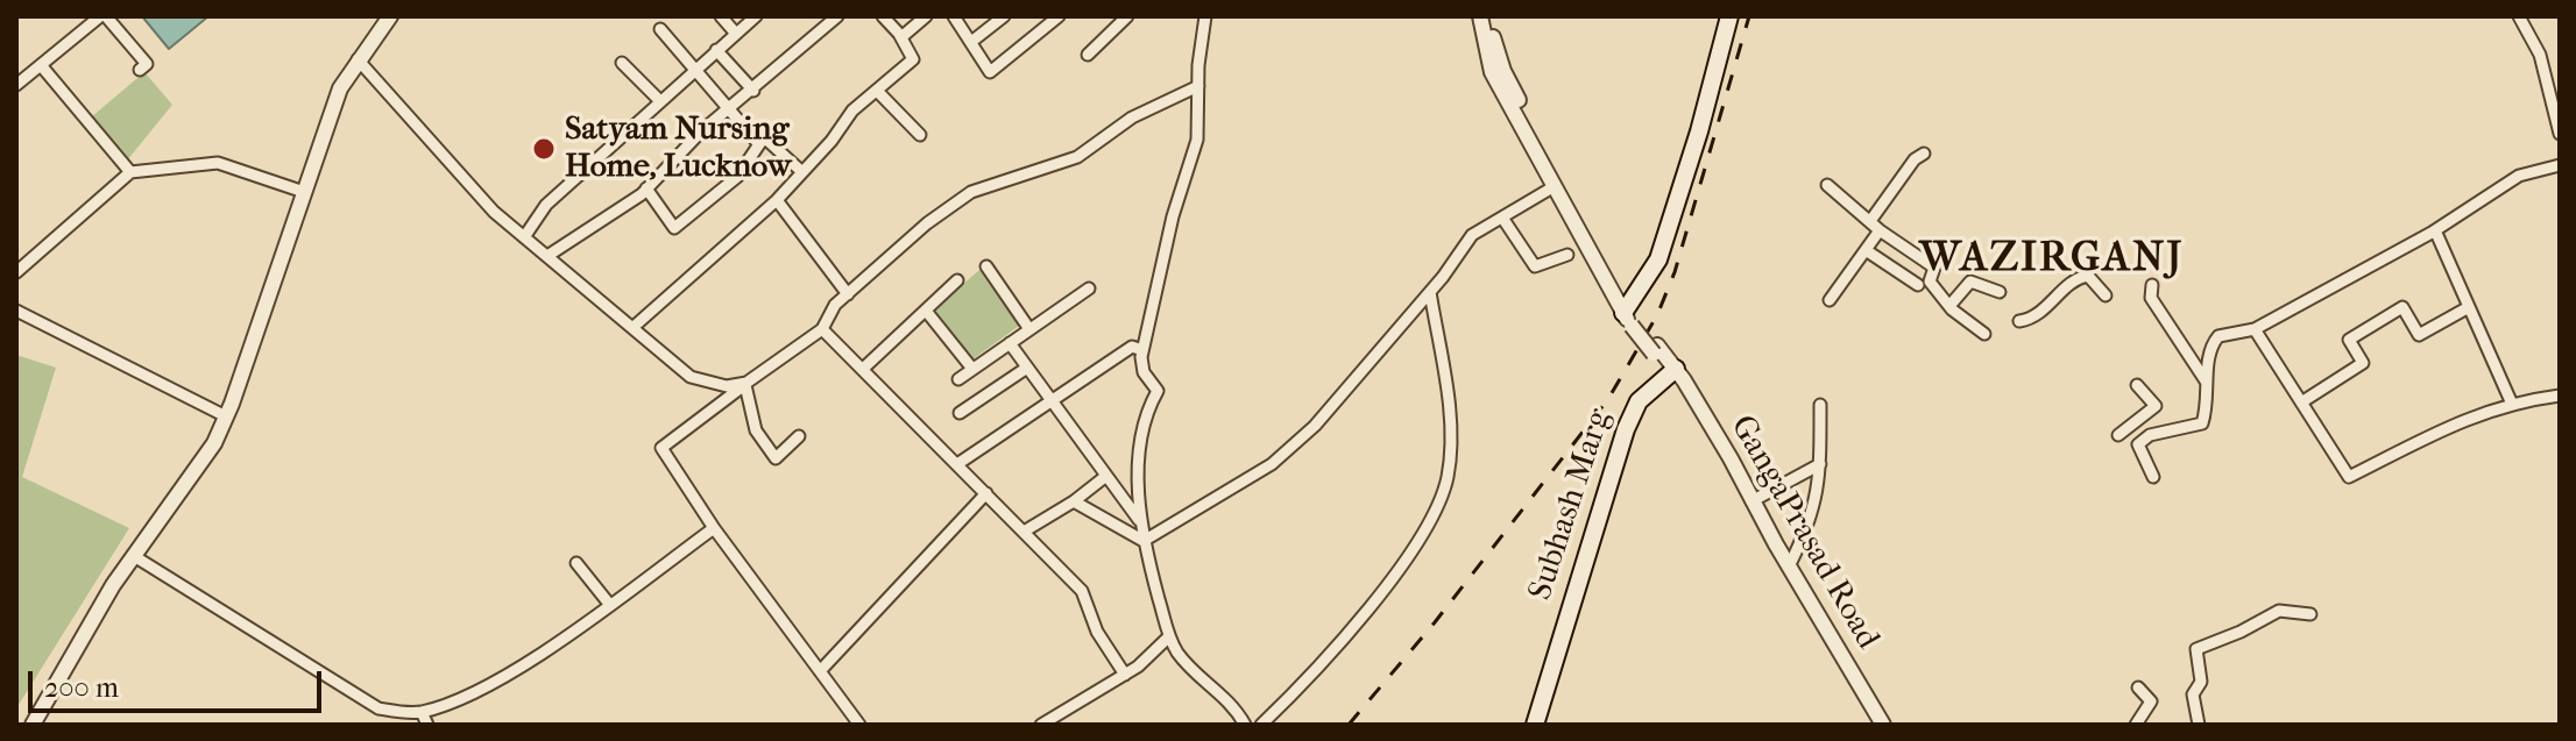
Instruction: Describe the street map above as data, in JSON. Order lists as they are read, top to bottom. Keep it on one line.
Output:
{"streets":{"main road":["Subhash Marg"],"street":["GangaPrasad Road"]},"crossings":[["Subhash Marg","GangaPrasad Road"]],"districts":["WAZIRGANJ"],"places":["Satyam Nursing Home, Lucknow"],"scale_bar":"200 m"}
